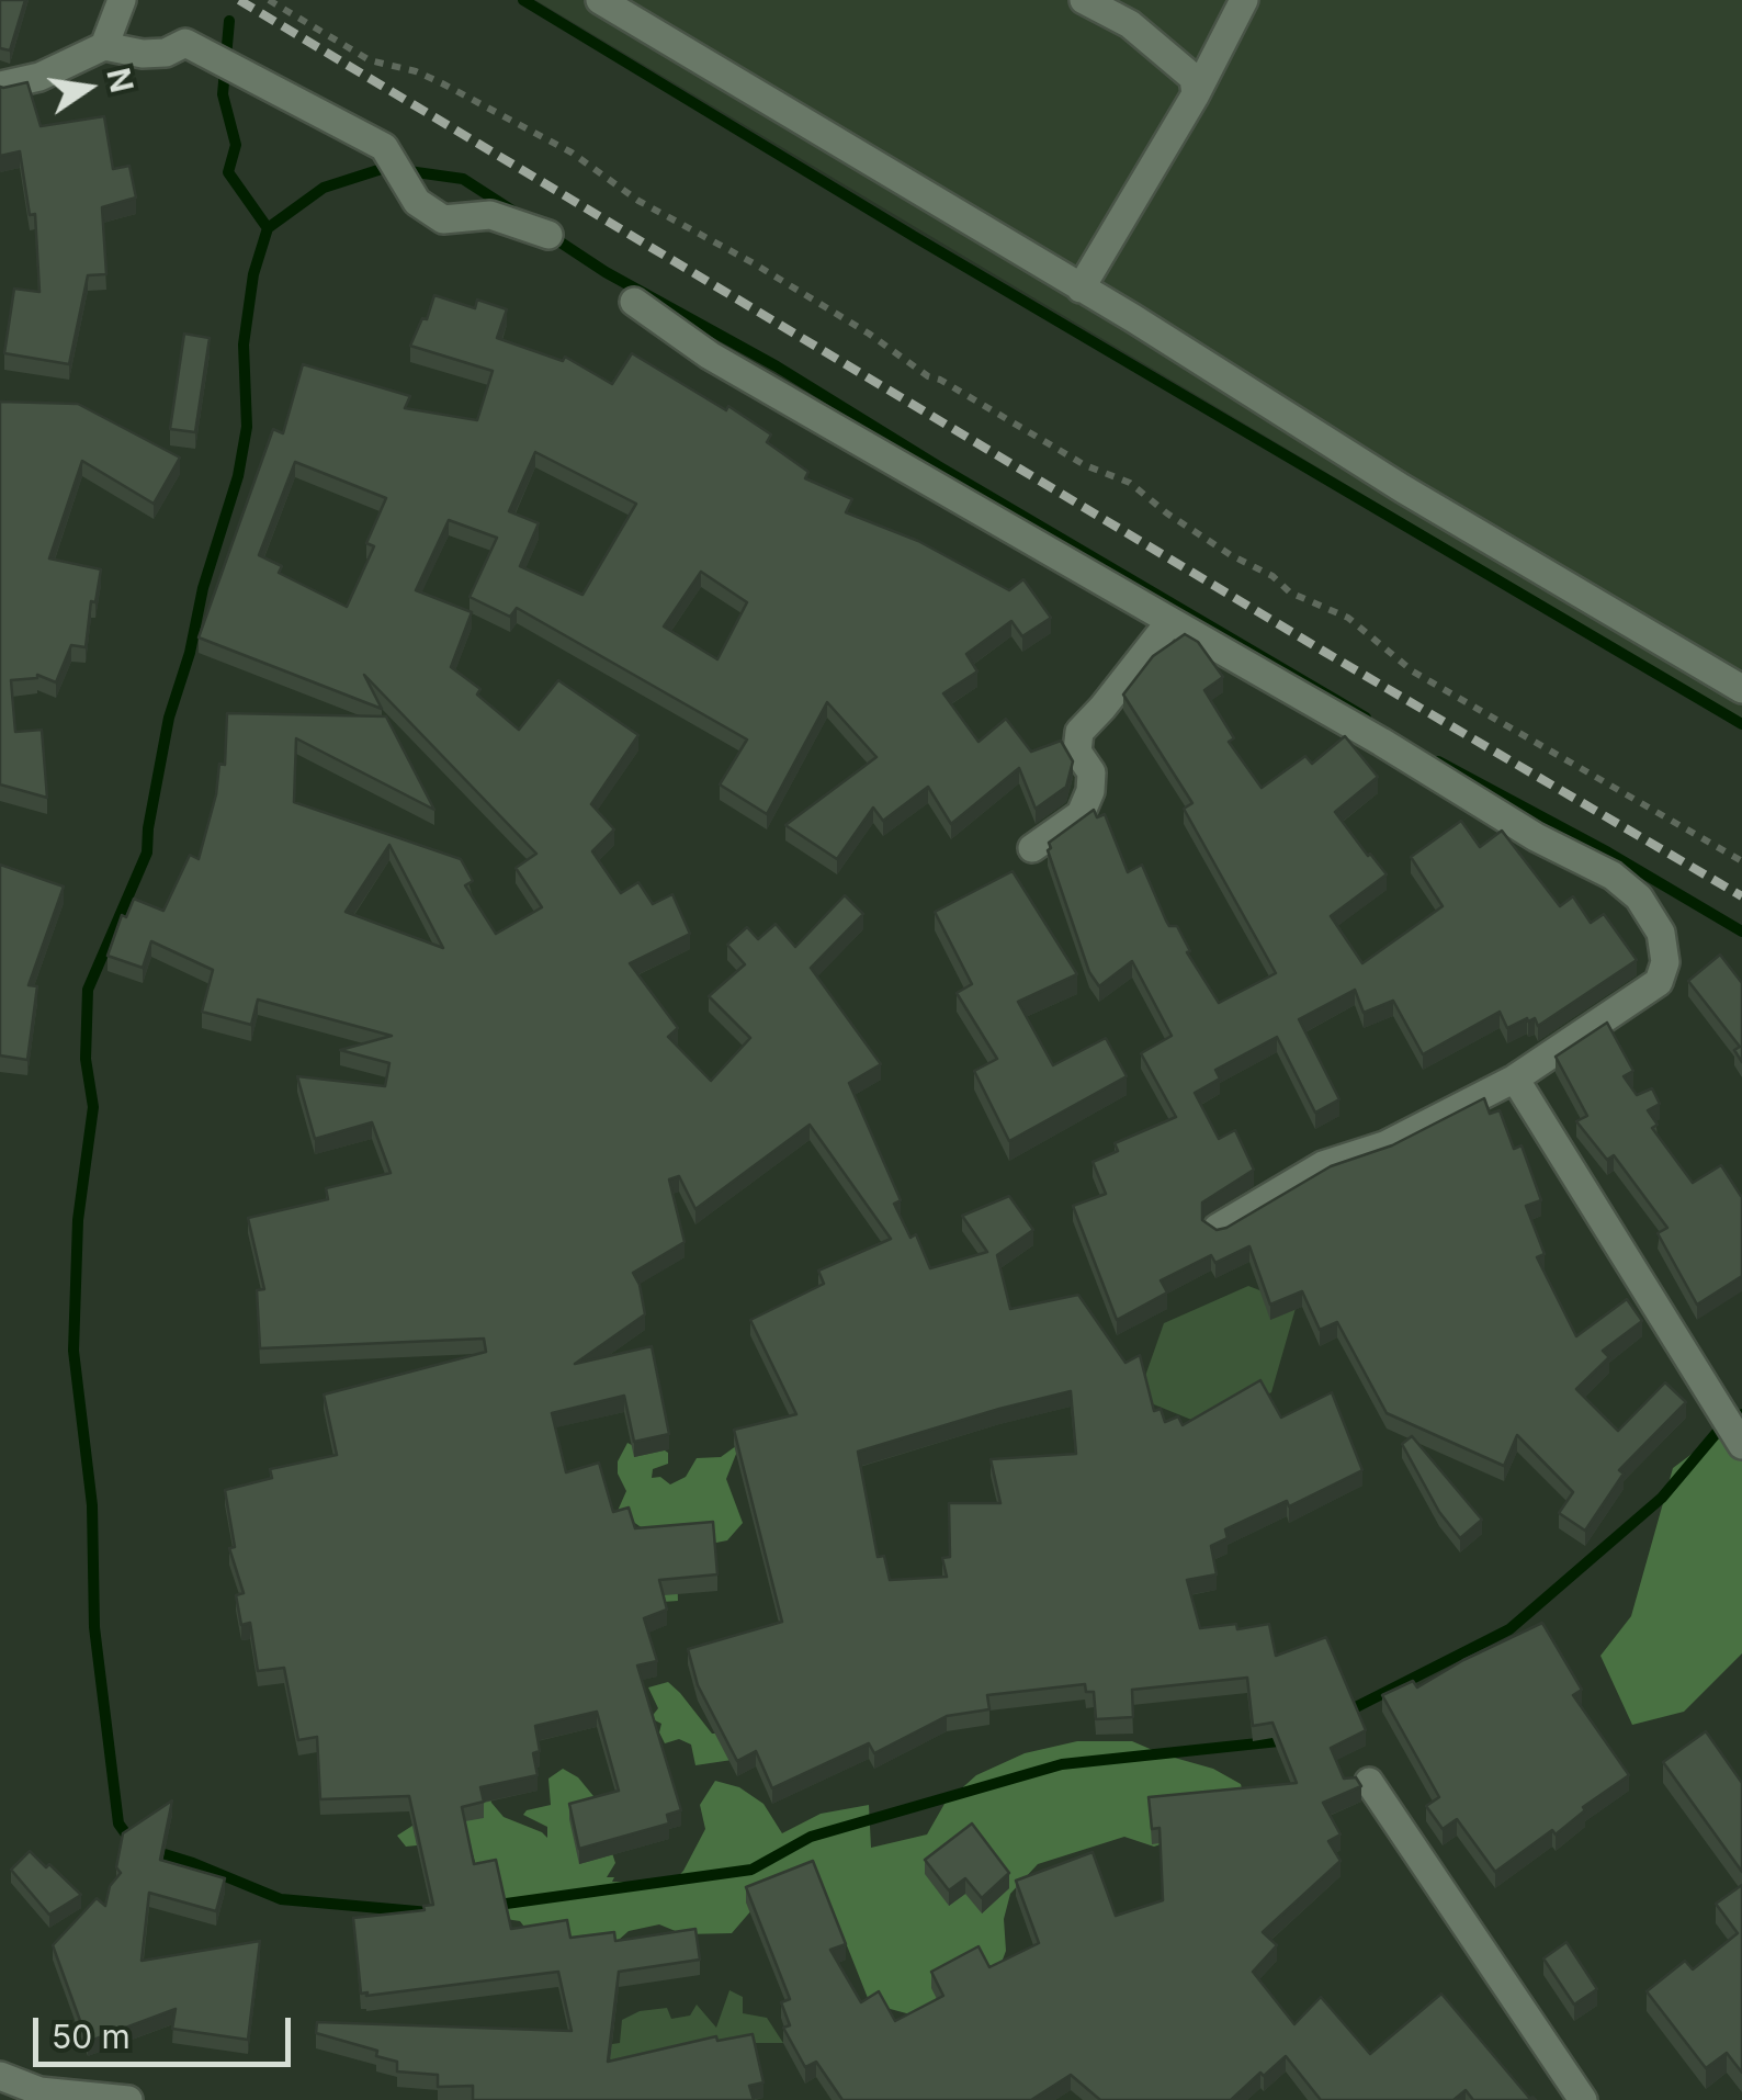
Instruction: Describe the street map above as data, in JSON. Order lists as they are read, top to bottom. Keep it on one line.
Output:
{"scale_bar":"50 m","north":"right"}
